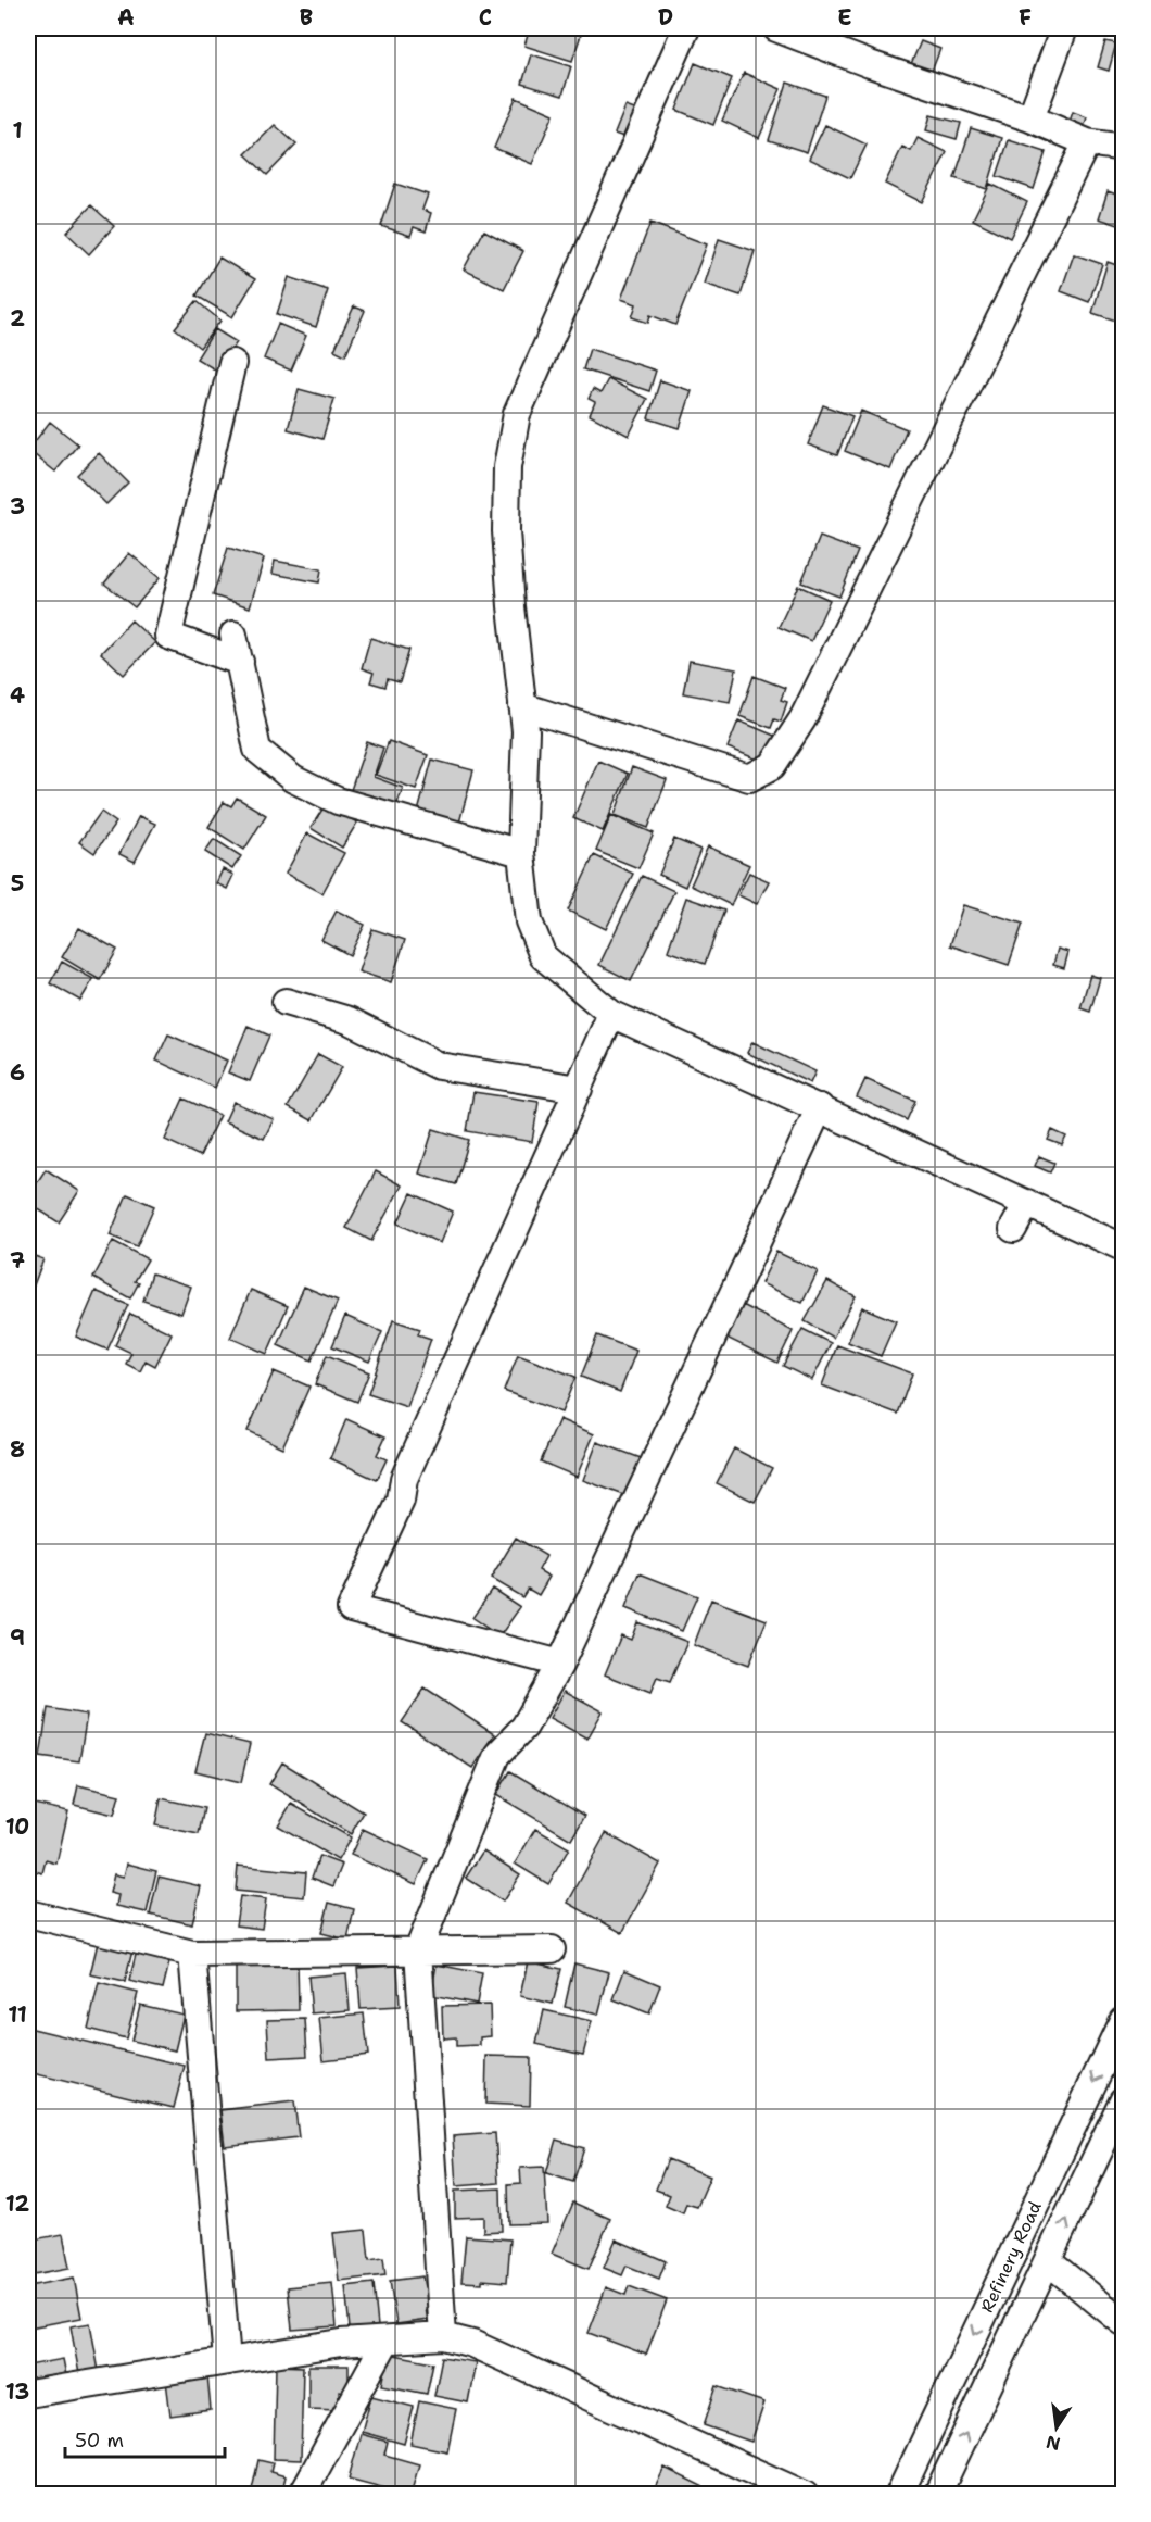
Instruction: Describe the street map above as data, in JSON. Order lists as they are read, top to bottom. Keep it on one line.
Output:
{"streets":{"street":["Refinery Road"]},"scale_bar":"50 m","north":"bottom","grid":{"columns":["A","B","C","D","E","F"],"rows":["1","2","3","4","5","6","7","8","9","10","11","12","13"]}}
